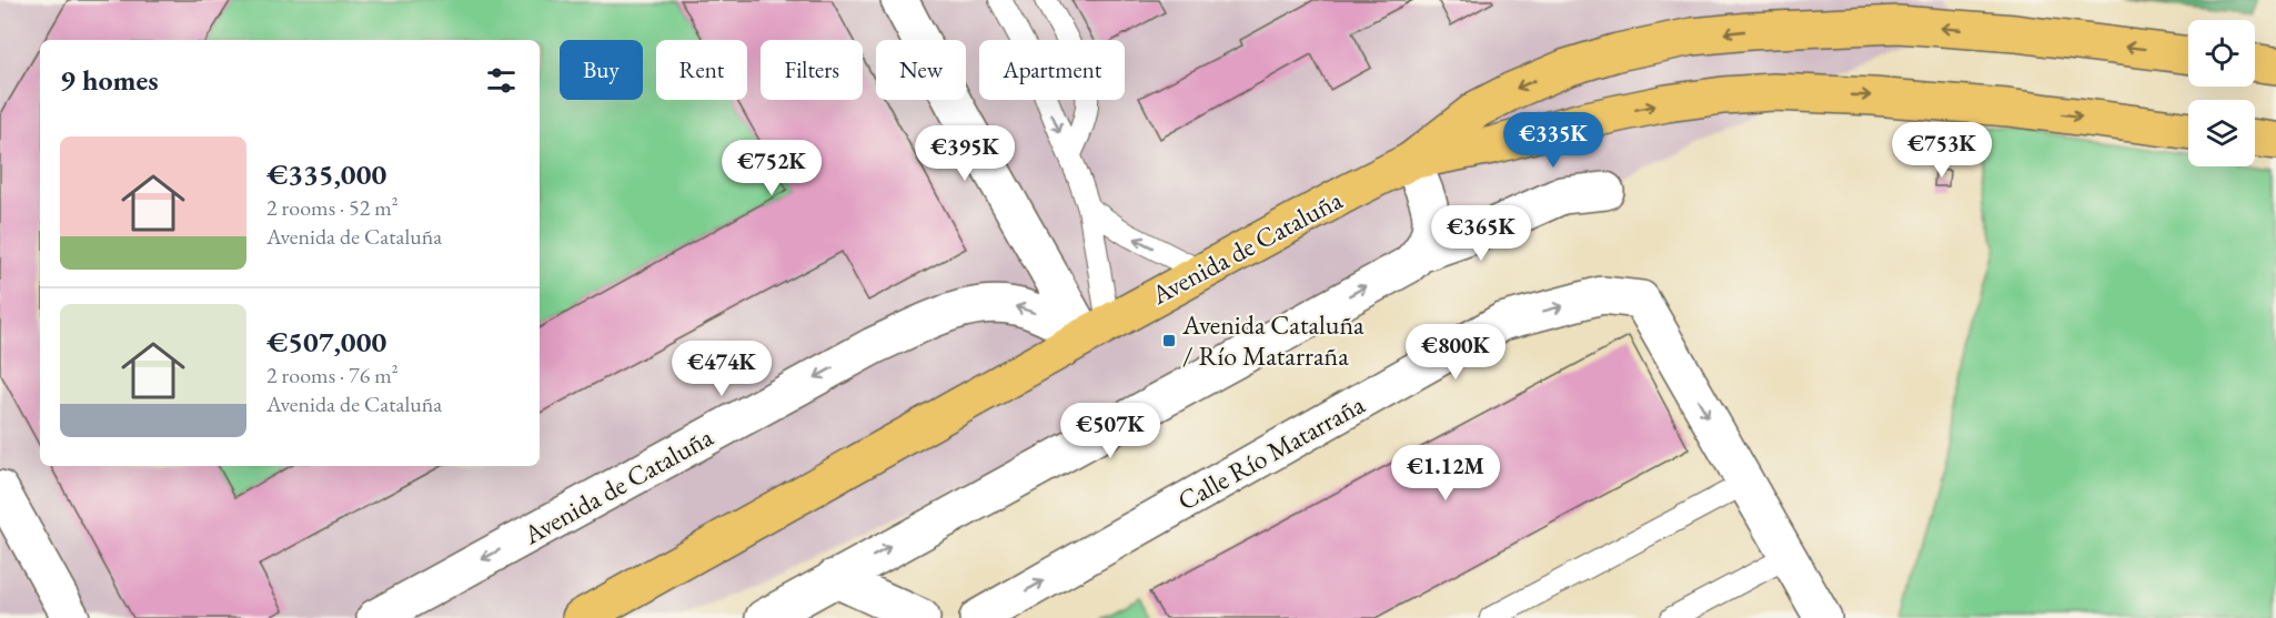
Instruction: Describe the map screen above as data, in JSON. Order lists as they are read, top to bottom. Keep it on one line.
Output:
{"streets":{"main road":["Avenida de Cataluña"],"street":["Calle Río Matarraña"]},"places":{"transit":["Avenida Cataluña / Río Matarraña"]},"page":{"chip":["Buy","Rent","Filters","New","Apartment"],"heading":"9 homes","price":["€335K","€753K","€395K","€752K","€365K","€800K","€474K","€507K","€1.12M"],"list":[{"name":"€335,000","note":"2 rooms · 52 m² · Avenida de Cataluña"},{"name":"€507,000","note":"2 rooms · 76 m² · Avenida de Cataluña"}]}}
